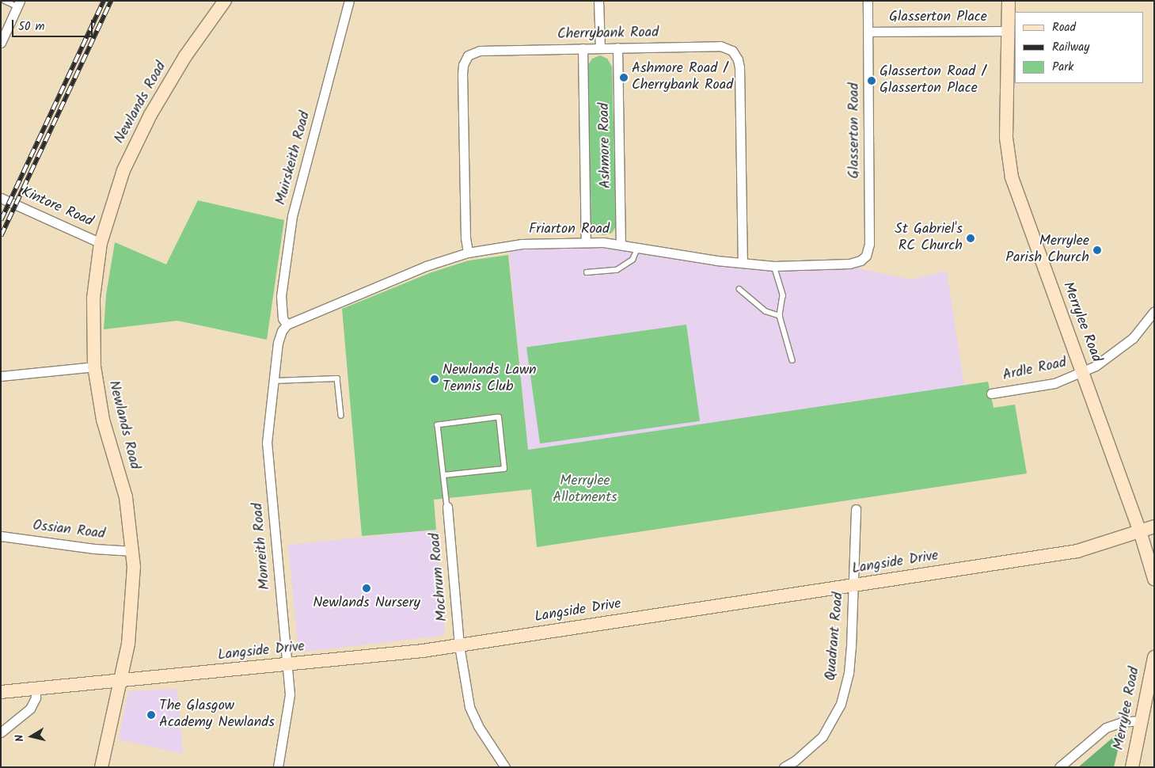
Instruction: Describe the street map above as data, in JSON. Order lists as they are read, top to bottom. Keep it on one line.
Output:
{"streets":{"street":["Glasserton Place","Cherrybank Road","Newlands Road","Glasserton Road","Ashmore Road","Muirskeith Road","Kintore Road","Friarton Road","Merrylee Road","Ardle Road","Ossian Road","Monreith Road","Langside Drive","Mochrum Road","Quadrant Road"]},"crossings":[["Glasserton Place","Glasserton Road"],["Glasserton Place","Merrylee Road"],["Cherrybank Road","Ashmore Road"],["Cherrybank Road","Friarton Road"],["Newlands Road","Kintore Road"],["Newlands Road","Ossian Road"],["Newlands Road","Langside Drive"],["Glasserton Road","Friarton Road"],["Ashmore Road","Friarton Road"],["Muirskeith Road","Friarton Road"],["Muirskeith Road","Monreith Road"],["Friarton Road","Monreith Road"],["Merrylee Road","Ardle Road"],["Merrylee Road","Langside Drive"],["Monreith Road","Langside Drive"],["Langside Drive","Mochrum Road"],["Langside Drive","Quadrant Road"]],"parks":["Merrylee Allotments"],"places":["Ashmore Road / Cherrybank Road","Glasserton Road / Glasserton Place","St Gabriel's RC Church","Merrylee Parish Church","Newlands Lawn Tennis Club","Newlands Nursery","The Glasgow Academy Newlands"],"legend":["Road","Railway","Park"],"scale_bar":"50 m","north":"left"}
